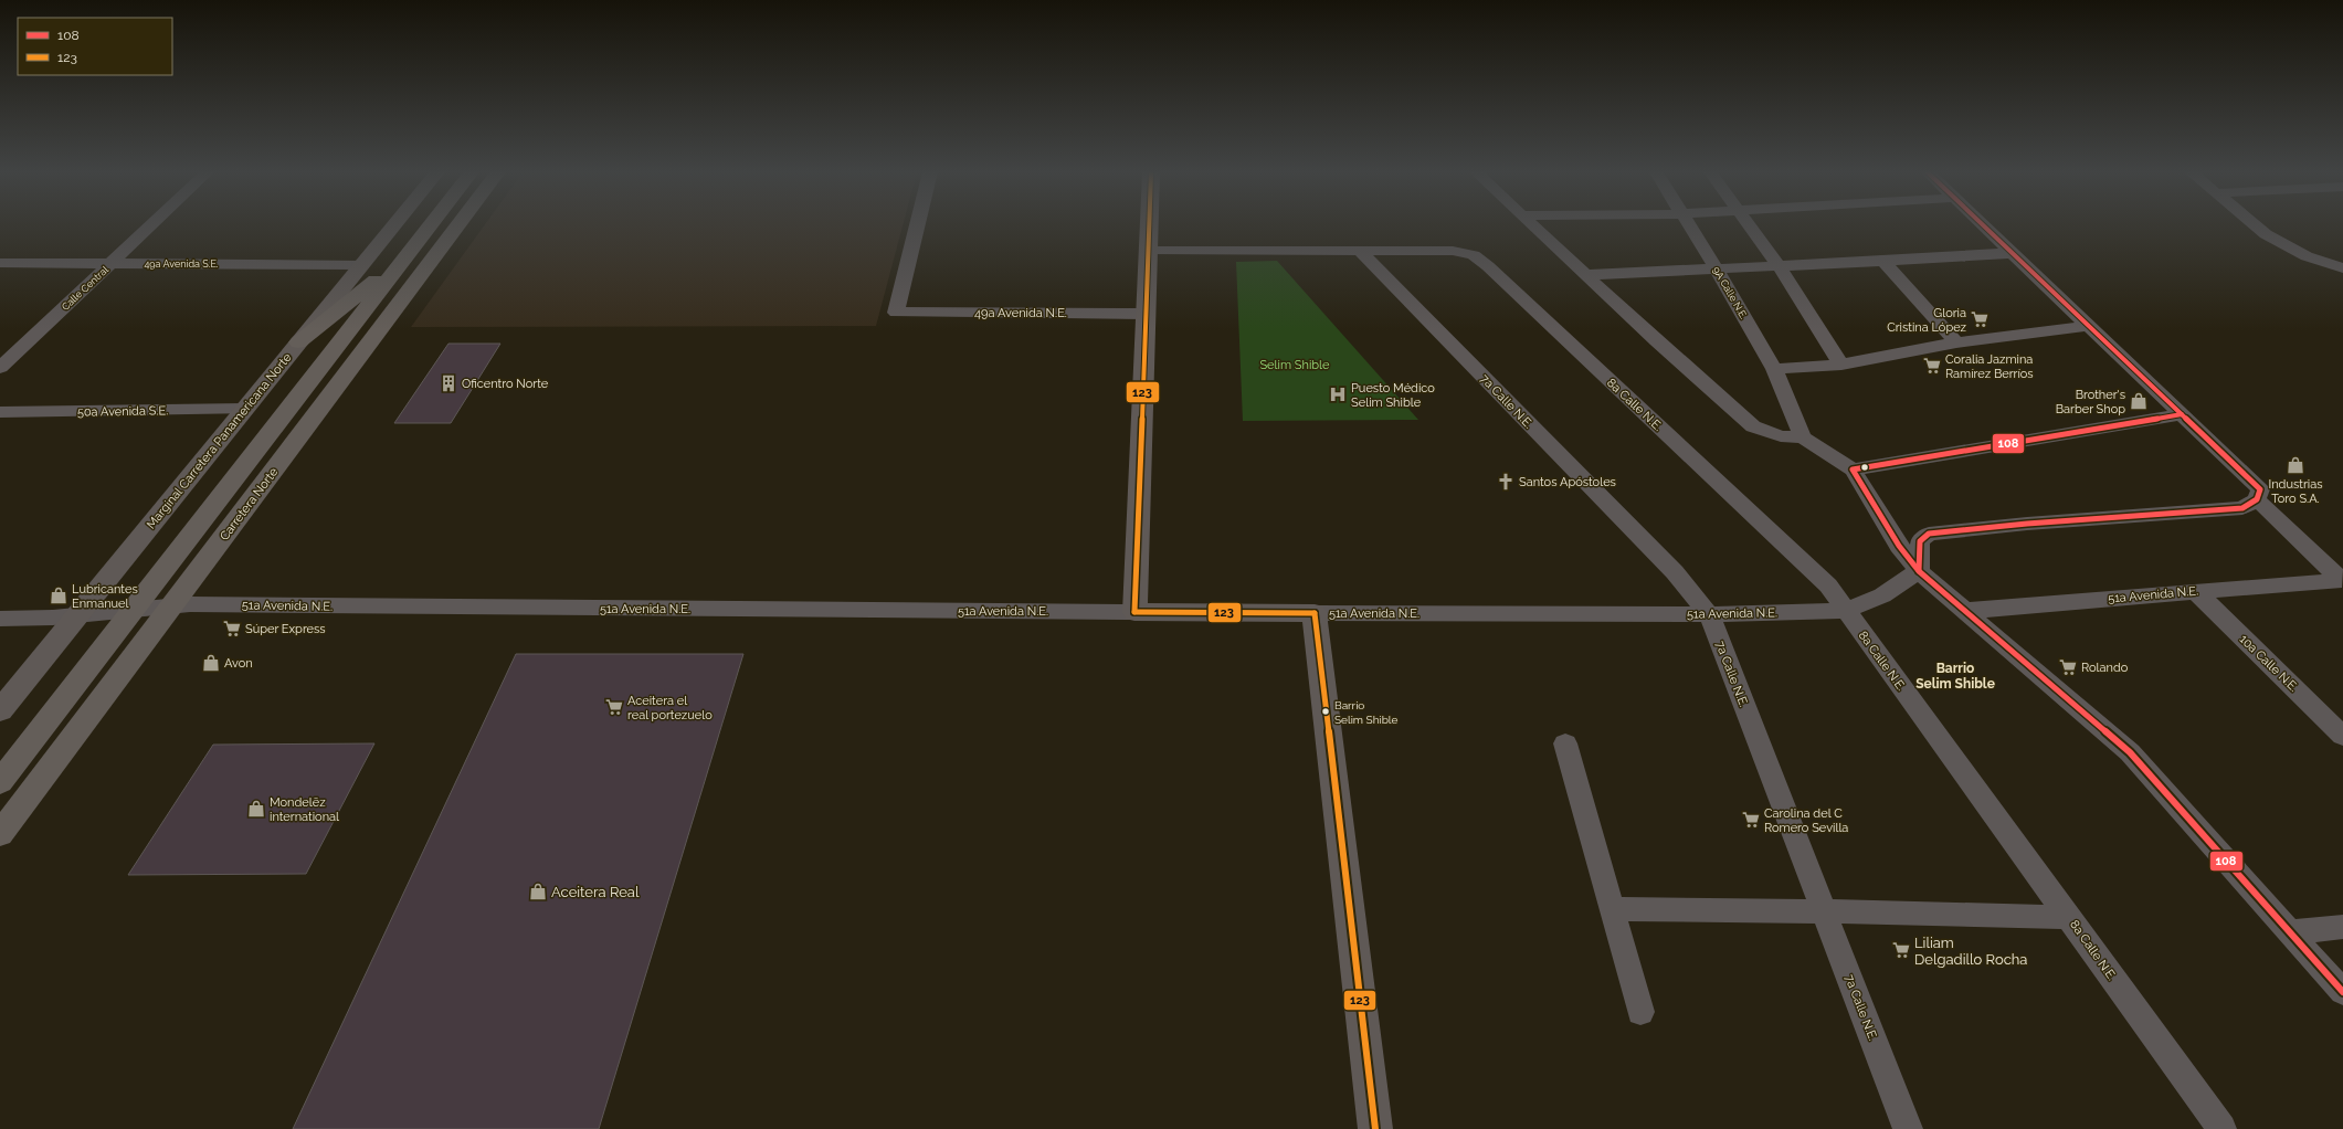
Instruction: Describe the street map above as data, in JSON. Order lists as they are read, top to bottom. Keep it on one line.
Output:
{"streets":{"highway":["Carretera Norte"],"street":["49a Avenida S.E.","Calle Central","9A Calle N.E.","49a Avenida N.E.","7a Calle N.E.","8a Calle N.E.","50a Avenida S.E.","Marginal Carretera Panamericana Norte","51a Avenida N.E.","10a Calle N.E."]},"crossings":[["49a Avenida S.E.","Calle Central"],["49a Avenida S.E.","Marginal Carretera Panamericana Norte"],["7a Calle N.E.","8a Calle N.E."],["7a Calle N.E.","51a Avenida N.E."],["8a Calle N.E.","51a Avenida N.E."],["50a Avenida S.E.","Marginal Carretera Panamericana Norte"],["Marginal Carretera Panamericana Norte","51a Avenida N.E."],["Carretera Norte","51a Avenida N.E."],["51a Avenida N.E.","10a Calle N.E."]],"districts":["Barrio Selim Shible"],"parks":["Selim Shible"],"places":{"supermarket":["Gloria Cristina López","Coralia Jazmina Ramírez Berríos","Súper Express","Rolando","Aceitera el real portezuelo","Carolina del C Romero Sevilla","Liliam Delgadillo Rocha"],"building":["Oficentro Norte"],"hospital":["Puesto Médico Selim Shible"],"shop":["Brother's Barber Shop","Industrias Toro S.A.","Lubricantes Enmanuel","Avon","Mondelēz international","Aceitera Real"],"church":["Santos Apóstoles"],"other":["Barrio Selim Shible"]},"lines":["transit line 108","transit line 123"],"legend":["108","123"]}
